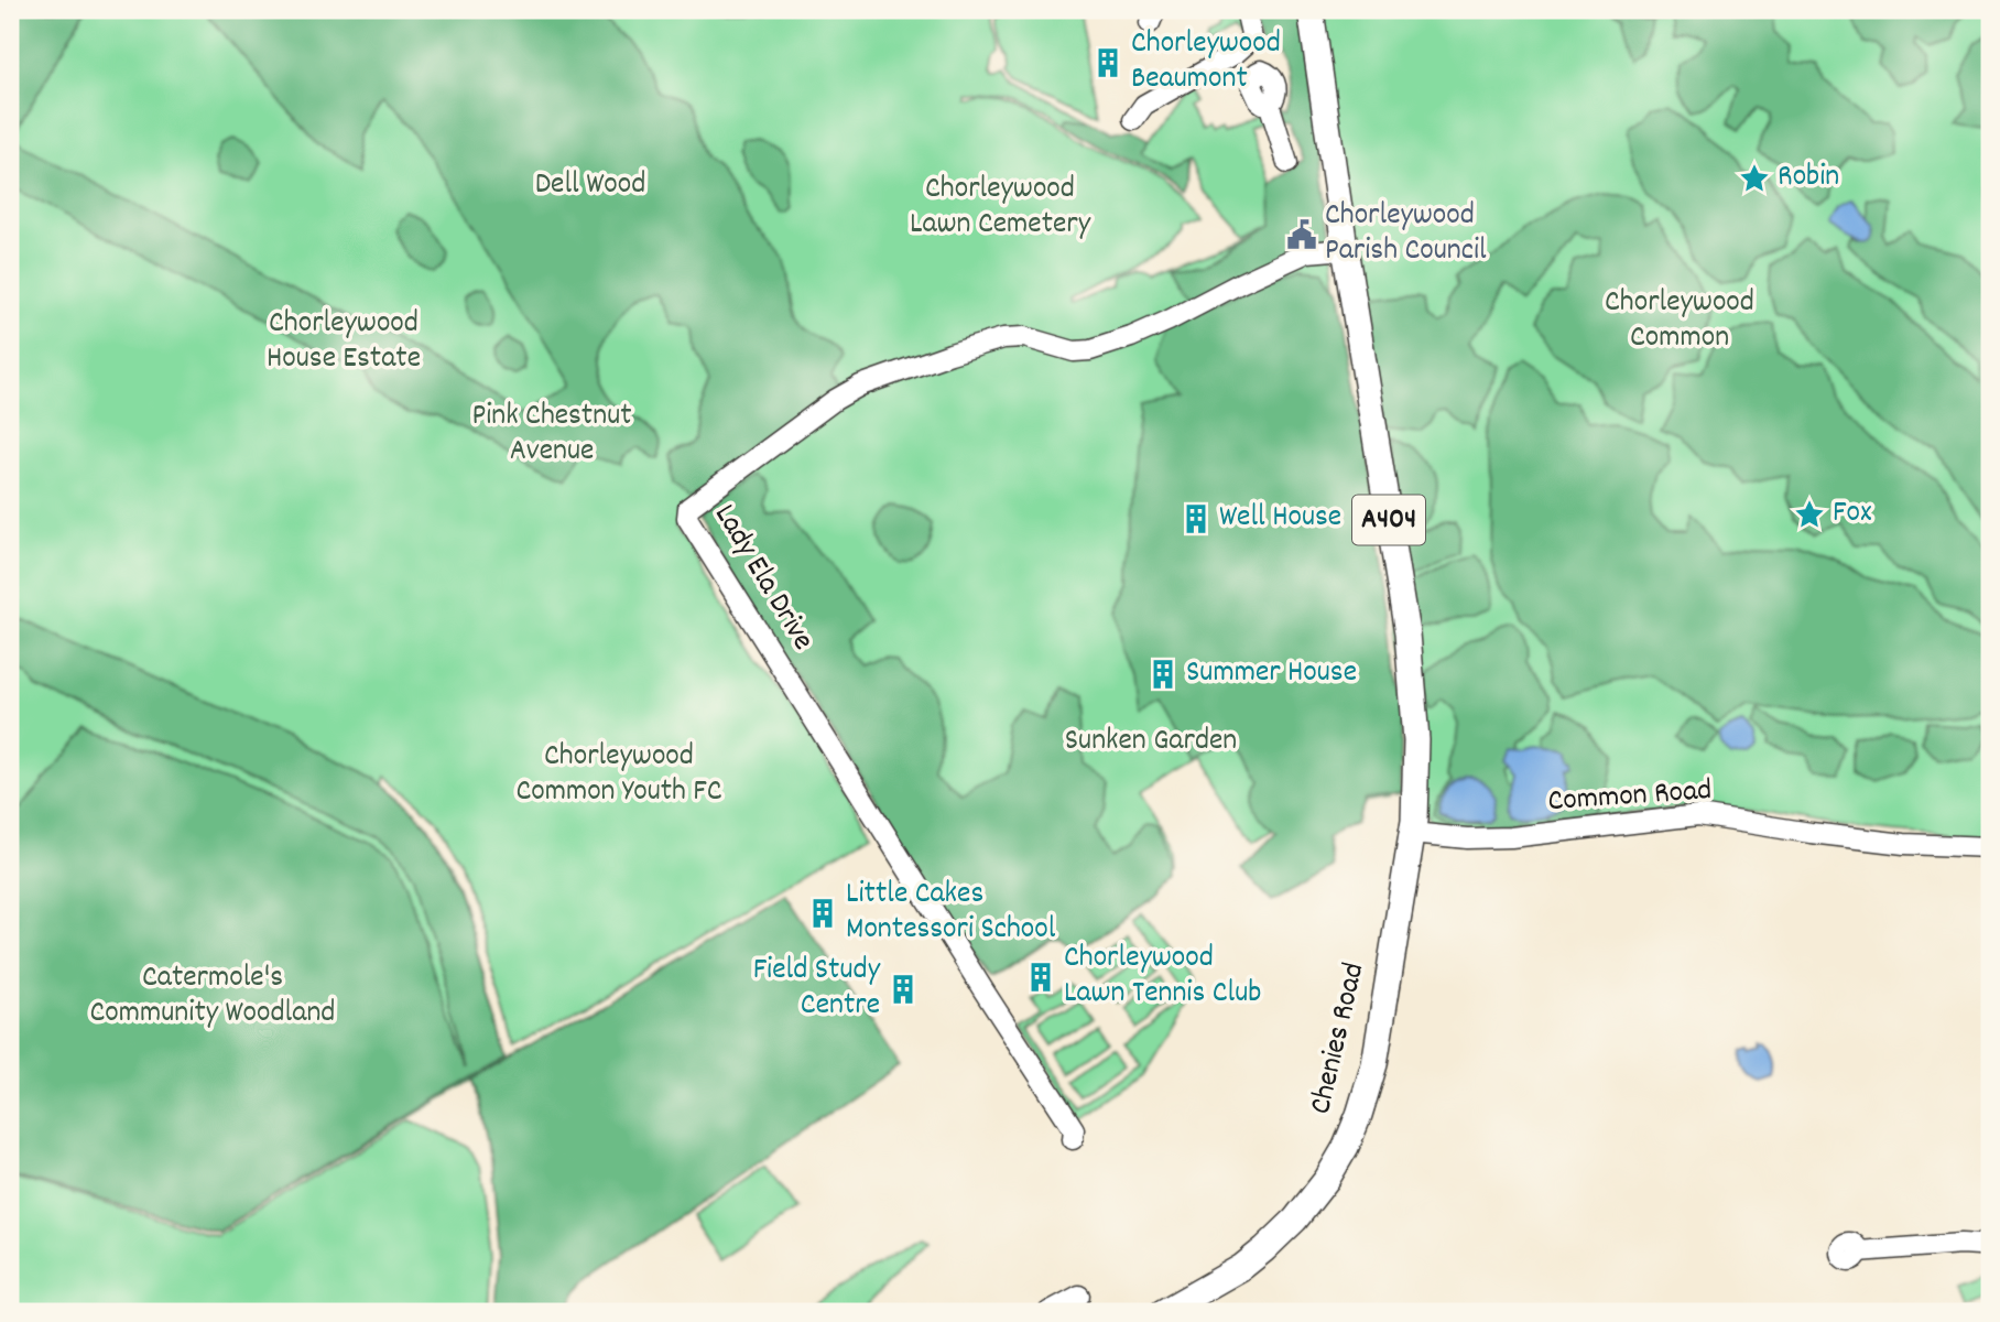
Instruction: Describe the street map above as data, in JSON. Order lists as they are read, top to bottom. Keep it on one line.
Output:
{"streets":{"main road":["A404","Chenies Road"],"street":["Lady Ela Drive","Common Road"]},"crossings":[["A404","Lady Ela Drive"],["A404","Common Road"],["A404","Chenies Road"],["Common Road","Chenies Road"]],"parks":["Dell Wood","Chorleywood Lawn Cemetery","Chorleywood Common","Chorleywood House Estate","Pink Chestnut Avenue","Sunken Garden","Chorleywood Common Youth FC","Catermole's Community Woodland"],"places":{"building":["Chorleywood Beaumont","Well House","Summer House","Little Cakes Montessori School","Chorleywood Lawn Tennis Club","Field Study Centre"],"place":["Robin","Fox"],"public building":["Chorleywood Parish Council"]}}
